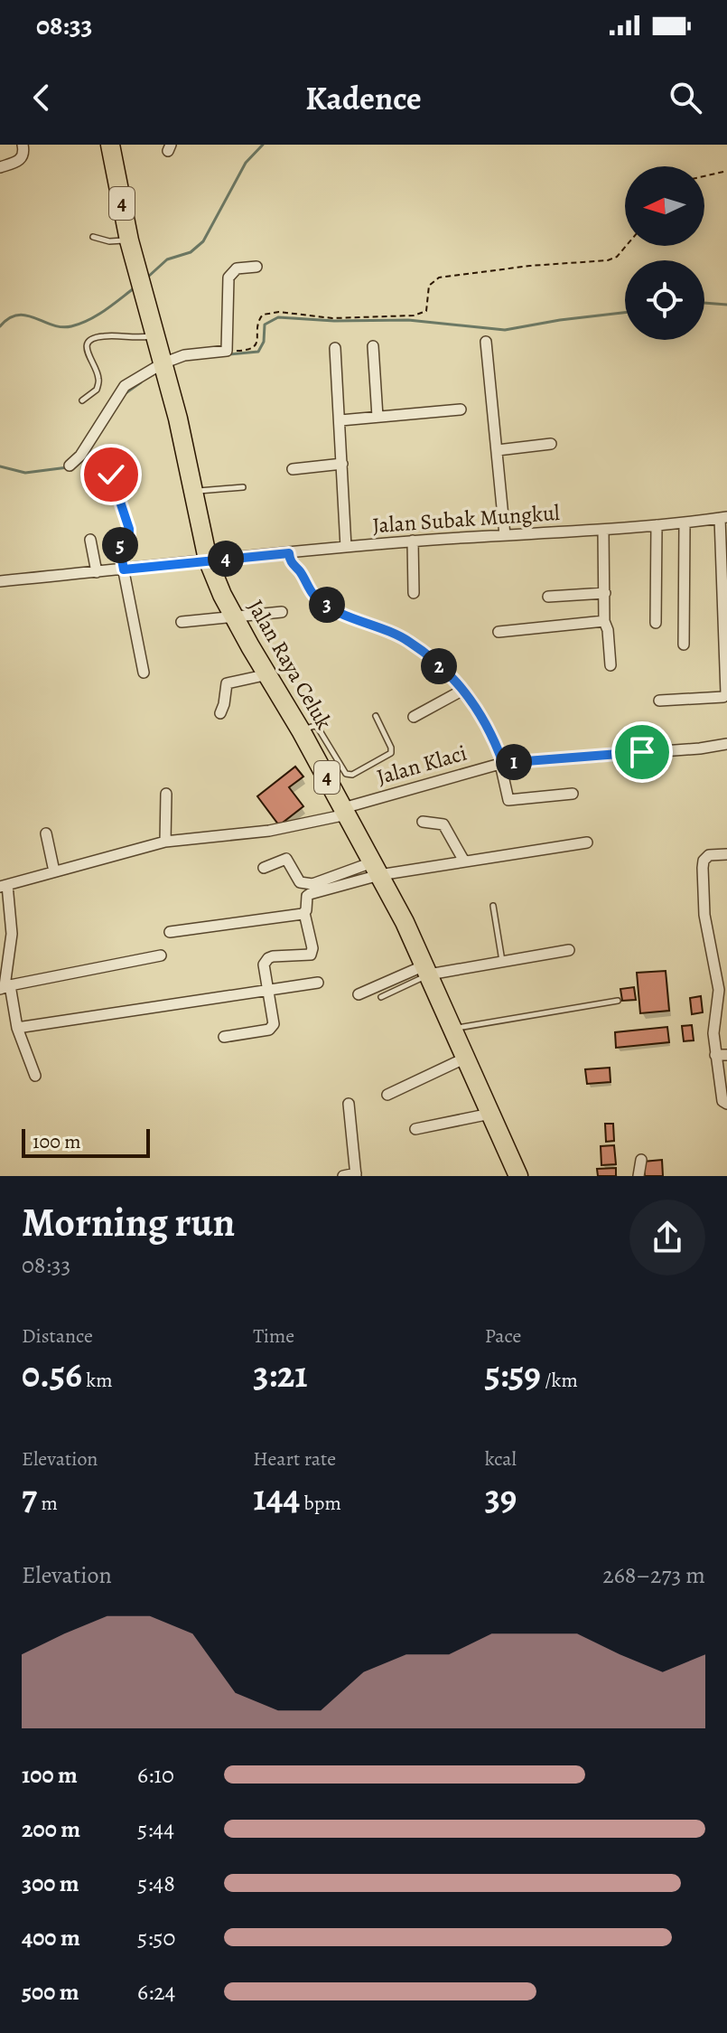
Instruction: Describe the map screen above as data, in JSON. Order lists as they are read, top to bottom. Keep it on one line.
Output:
{"streets":{"highway":["4","Jalan Raya Celuk"],"street":["Jalan Subak Mungkul","Jalan Klaci"]},"crossings":[["Jalan Subak Mungkul","Jalan Raya Celuk"],["Jalan Raya Celuk","Jalan Klaci"]],"scale_bar":"100 m","north":"left","page":{"status":"08:33","header":"Kadence","pins":["5","4","3","2","1"],"scale":"100 m","heading":["Morning run","08:33"],"stats":[["Distance","0.56 km"],["Time","3:21"],["Pace","5:59 /km"],["Elevation","7 m"],["Heart rate","144 bpm"],["kcal","39"]],"chart":["Elevation","268–273 m"],"list":[{"name":"100 m","note":"6:10"},{"name":"200 m","note":"5:44"},{"name":"300 m","note":"5:48"},{"name":"400 m","note":"5:50"},{"name":"500 m","note":"6:24"}]}}
